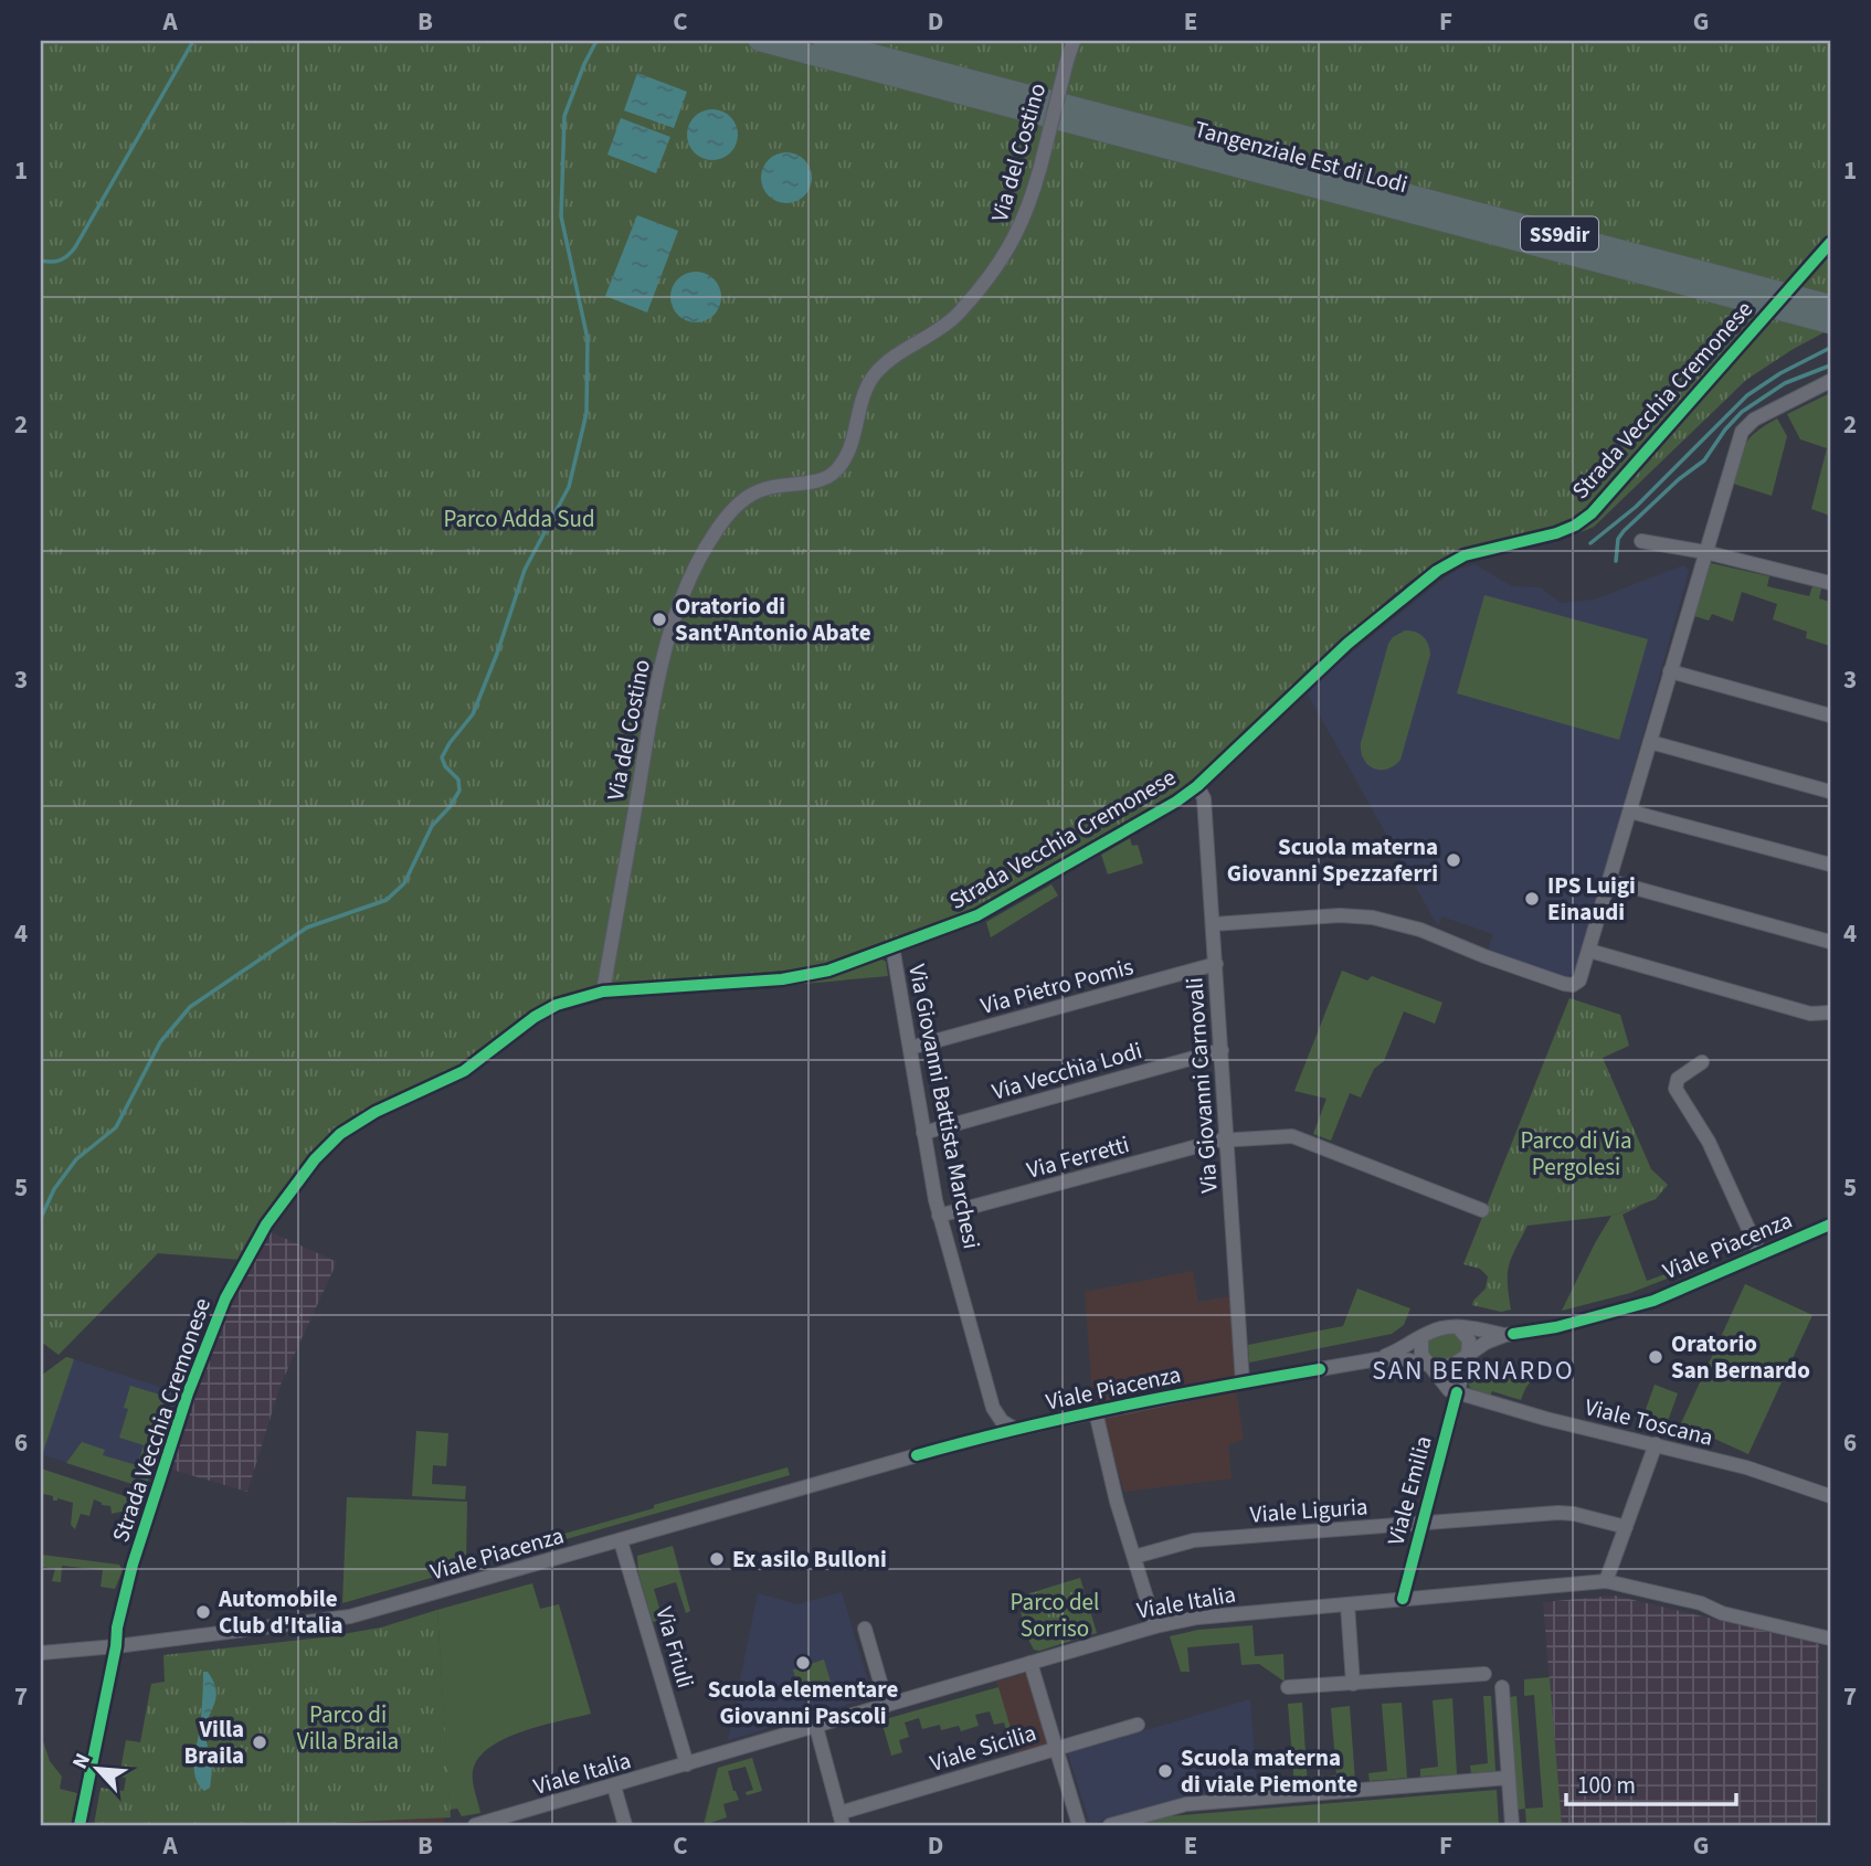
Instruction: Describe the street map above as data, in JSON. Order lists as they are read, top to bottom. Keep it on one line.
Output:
{"streets":{"highway":["Tangenziale Est di Lodi","SS9dir"],"street":["Via del Costino","Strada Vecchia Cremonese","Via Pietro Pomis","Via Vecchia Lodi","Via Giovanni Carnovali","Via Giovanni Battista Marchesi","Via Ferretti","Viale Piacenza","Viale Toscana","Viale Emilia","Viale Liguria","Viale Italia","Via Friuli","Viale Sicilia"]},"crossings":[["Via del Costino","Strada Vecchia Cremonese"],["Strada Vecchia Cremonese","Via Giovanni Carnovali"],["Strada Vecchia Cremonese","Via Giovanni Battista Marchesi"],["Strada Vecchia Cremonese","Viale Piacenza"],["Via Pietro Pomis","Via Giovanni Carnovali"],["Via Pietro Pomis","Via Giovanni Battista Marchesi"],["Via Vecchia Lodi","Via Giovanni Carnovali"],["Via Vecchia Lodi","Via Giovanni Battista Marchesi"],["Via Giovanni Carnovali","Via Ferretti"],["Via Giovanni Carnovali","Viale Piacenza"],["Via Giovanni Battista Marchesi","Via Ferretti"],["Viale Piacenza","Viale Emilia"],["Viale Piacenza","Via Friuli"],["Viale Toscana","Viale Emilia"],["Viale Emilia","Viale Liguria"],["Viale Emilia","Viale Italia"],["Viale Italia","Via Friuli"]],"districts":["SAN BERNARDO"],"parks":["Parco Adda Sud","Parco di Via Pergolesi","Parco del Sorriso","Parco di Villa Braila"],"places":["Oratorio di Sant'Antonio Abate","Scuola materna Giovanni Spezzaferri","IPS Luigi Einaudi","Oratorio San Bernardo","Ex asilo Bulloni","Automobile Club d'Italia","Scuola elementare Giovanni Pascoli","Villa Braila","Scuola materna di viale Piemonte"],"scale_bar":"100 m","north":"top left","grid":{"columns":["A","B","C","D","E","F","G"],"rows":["1","2","3","4","5","6","7"]}}
